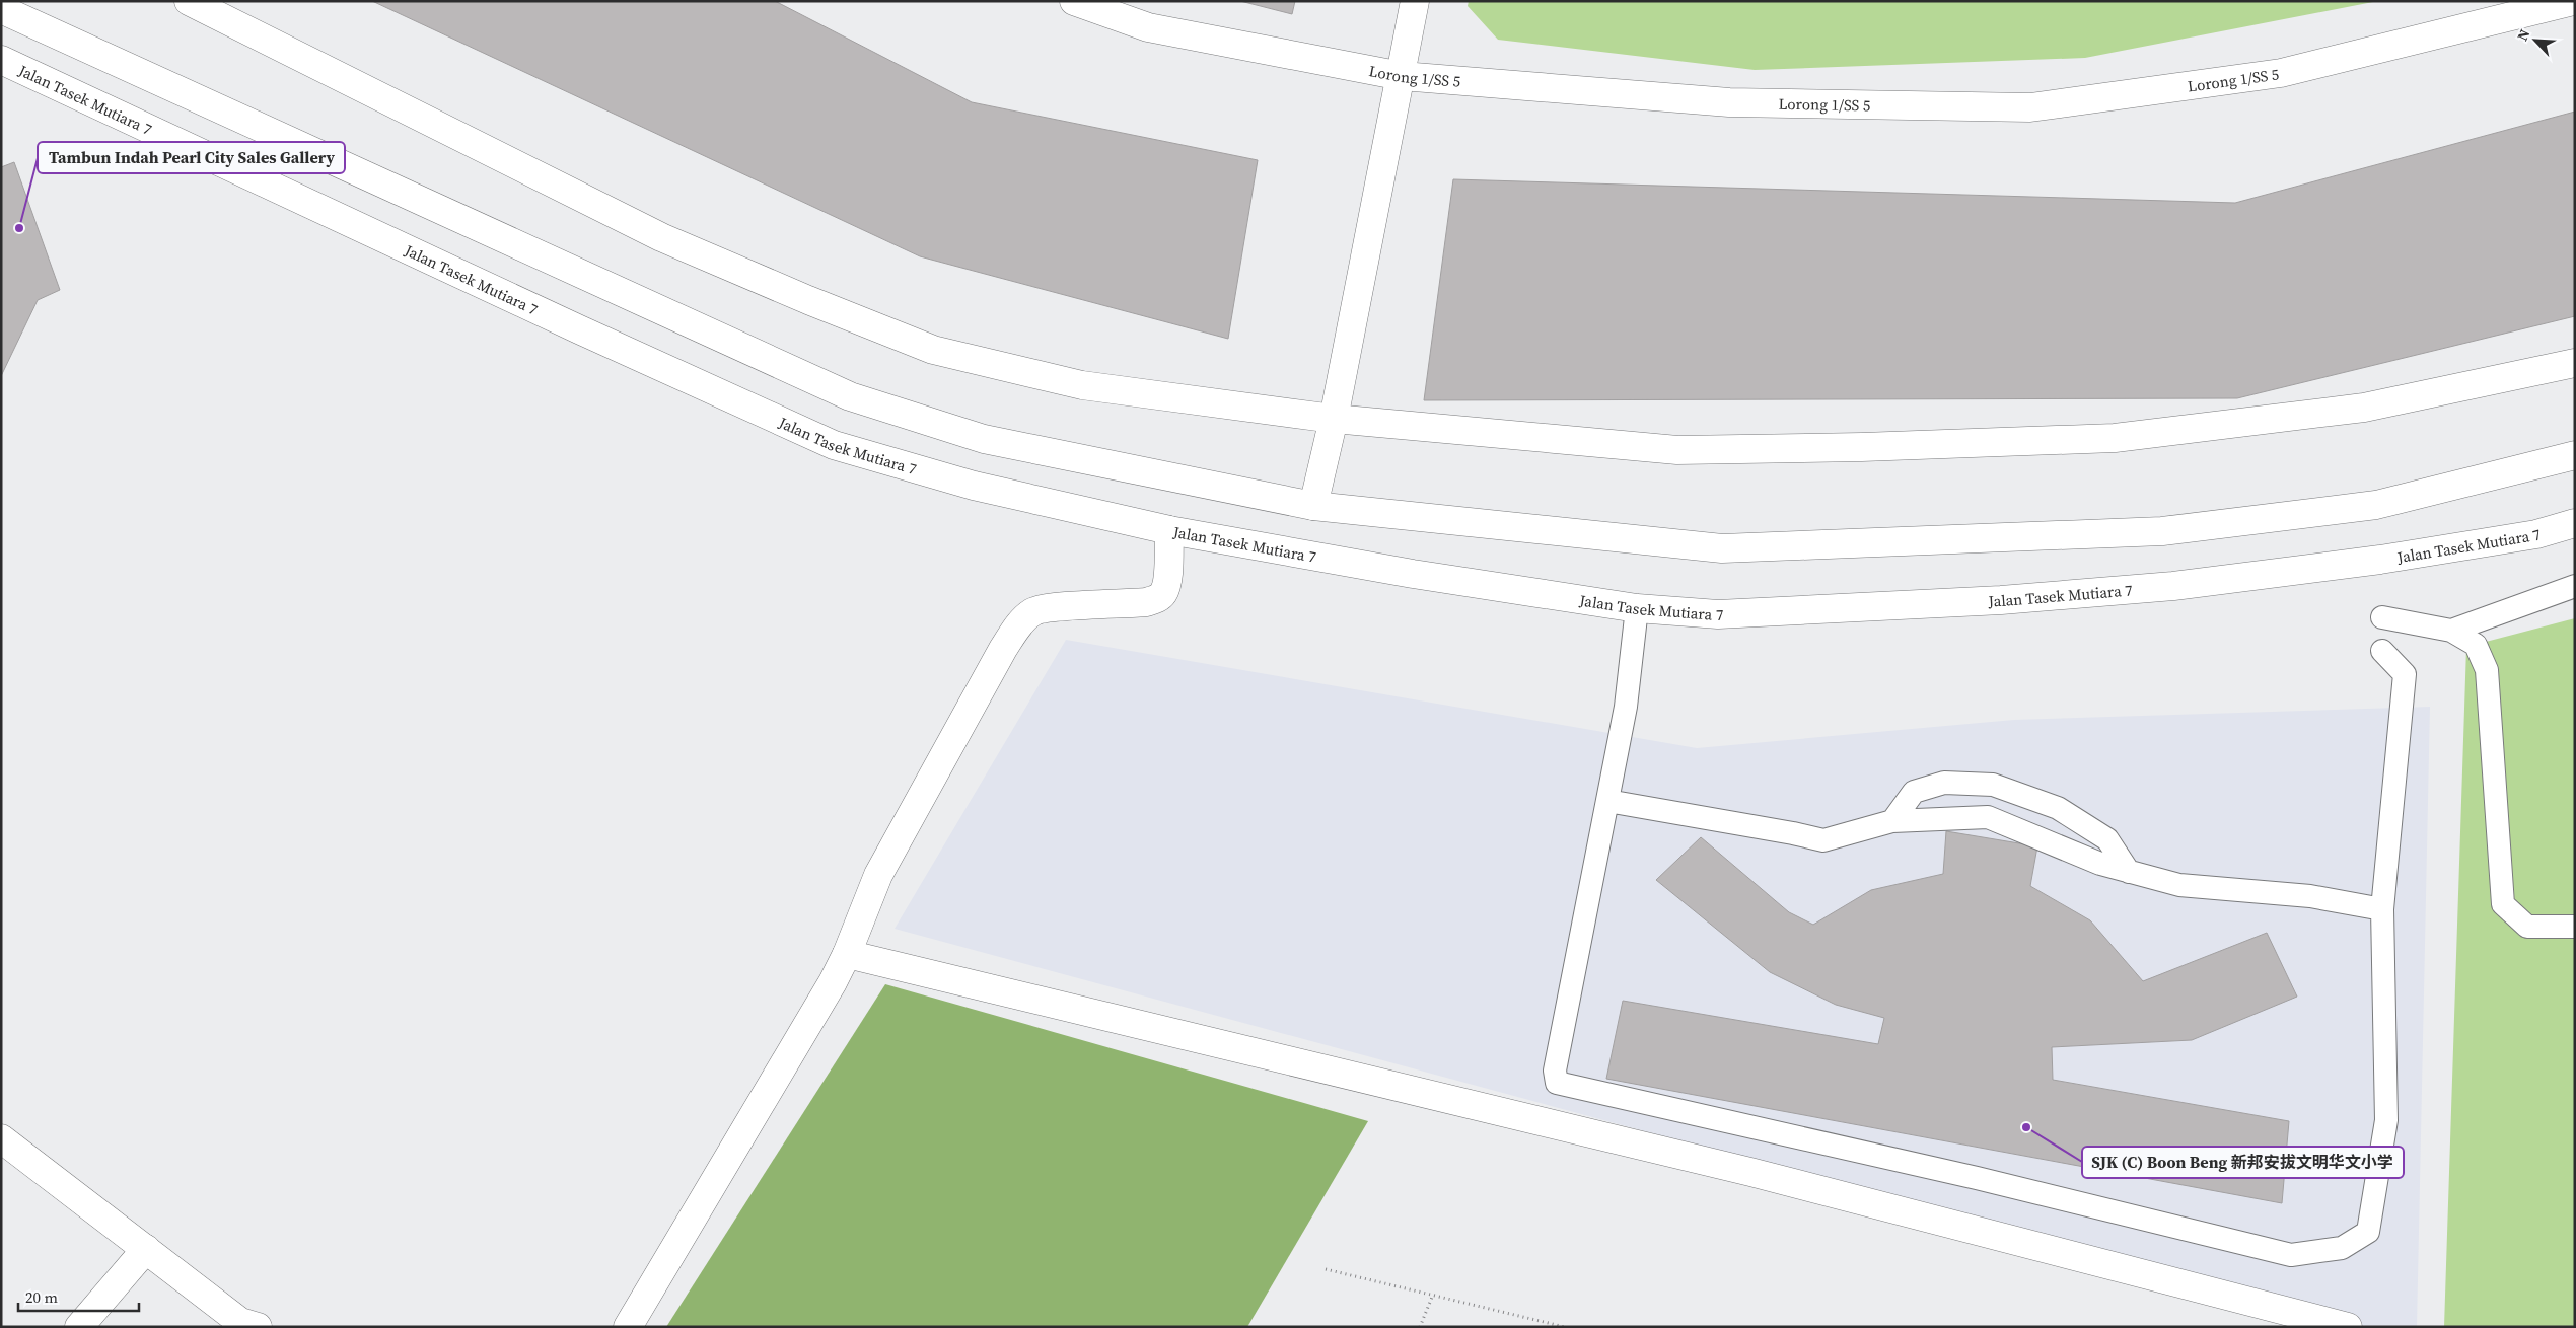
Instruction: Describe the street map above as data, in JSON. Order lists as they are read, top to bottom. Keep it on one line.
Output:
{"streets":{"street":["Lorong 1/SS 5","Jalan Tasek Mutiara 7"]},"places":["Tambun Indah Pearl City Sales Gallery","SJK (C) Boon Beng 新邦安拔文明华文小学"],"scale_bar":"20 m","north":"top left"}
